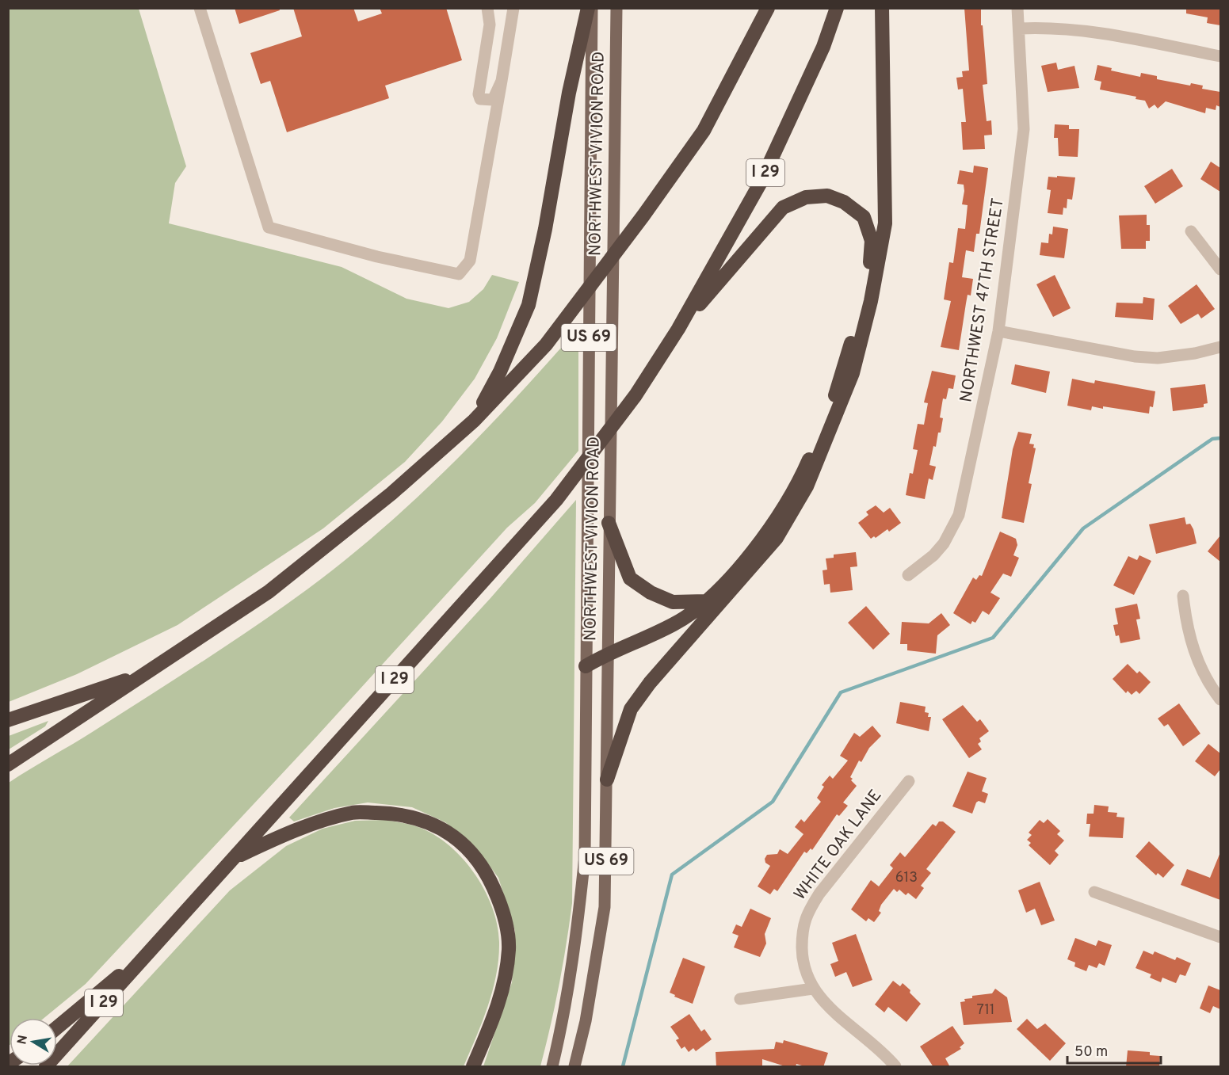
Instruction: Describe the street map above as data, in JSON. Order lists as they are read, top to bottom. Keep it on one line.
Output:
{"streets":{"highway":["I 29"],"main road":["NORTHWEST VIVION ROAD","US 69"],"street":["NORTHWEST 47TH STREET","WHITE OAK LANE"]},"house_numbers":["613","711"],"scale_bar":"50 m","north":"left"}
